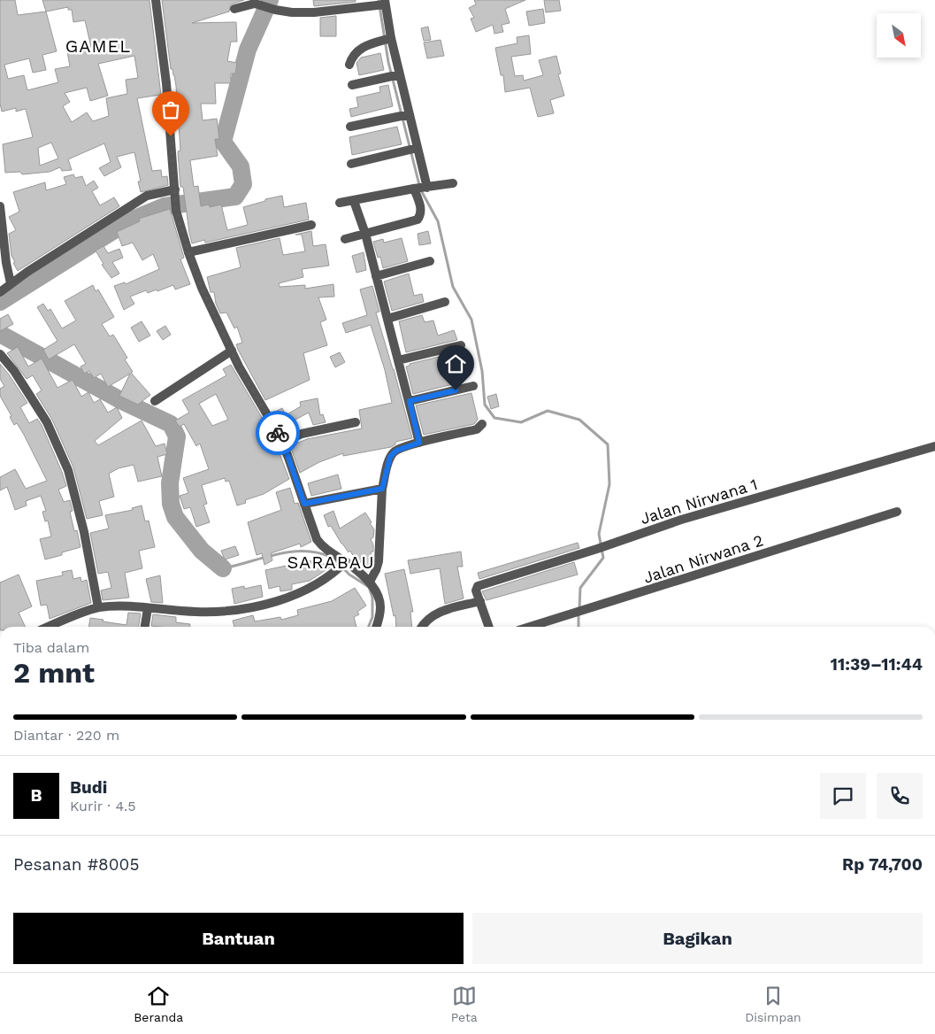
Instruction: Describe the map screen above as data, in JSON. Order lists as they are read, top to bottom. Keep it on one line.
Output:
{"streets":{"street":["Jalan Nirwana 1","Jalan Nirwana 2"]},"districts":["GAMEL","SARABAU"],"north":"bottom right","page":{"heading":["2 mnt","Tiba dalam","11:39–11:44"],"panel":["Budi","Kurir · 4.5","Pesanan #8005","Rp 74,700"],"bar":"Diantar · 220 m","round":"B","buttons":["Bantuan","Bagikan"],"tabs":["Beranda","Peta","Disimpan"]}}
